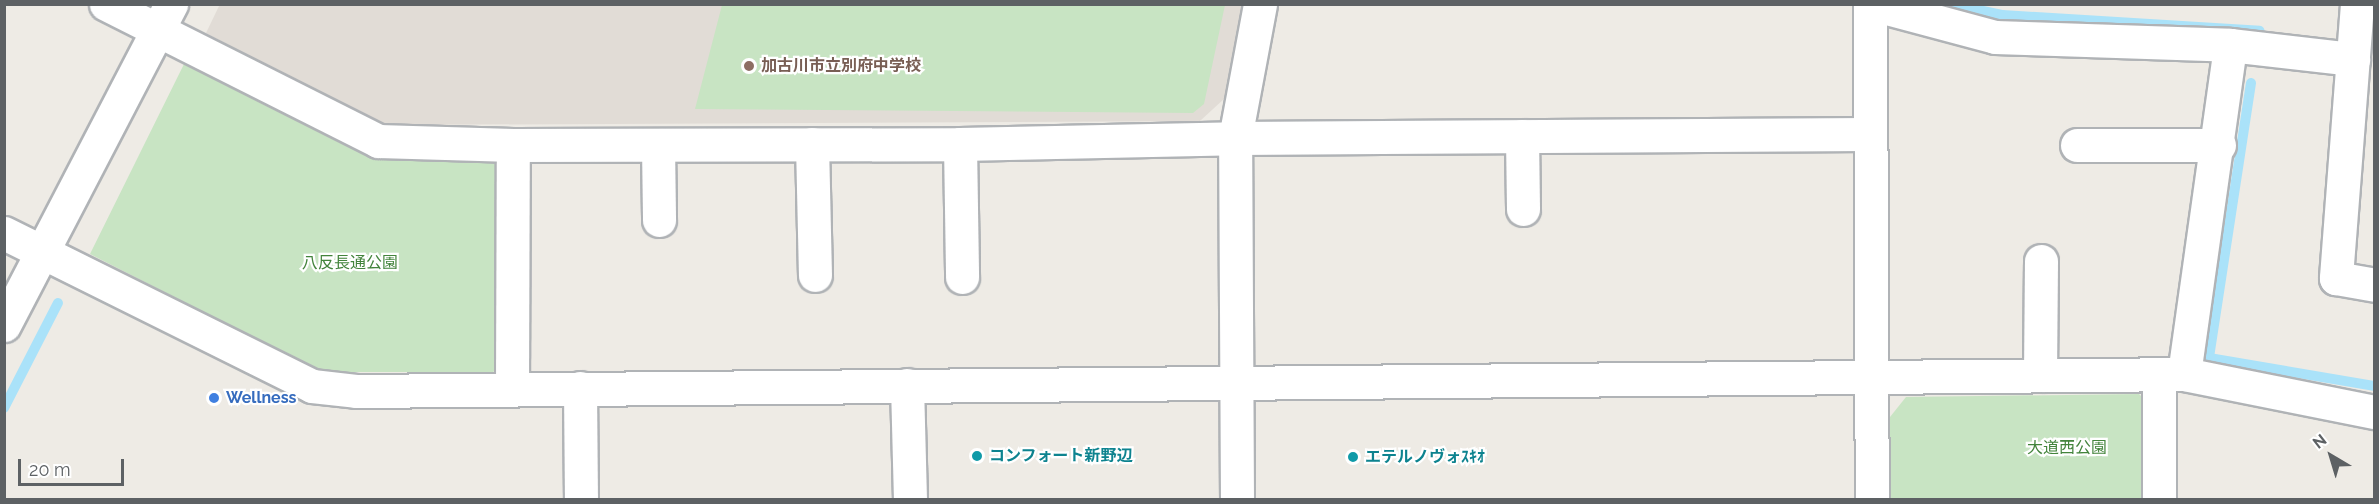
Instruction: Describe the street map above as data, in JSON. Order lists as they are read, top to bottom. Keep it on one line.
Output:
{"parks":["八反長通公園","大道西公園"],"places":["加古川市立別府中学校","Wellness","コンフォート新野辺","エテルノヴォｽｷｵ"],"scale_bar":"20 m","north":"top left"}
